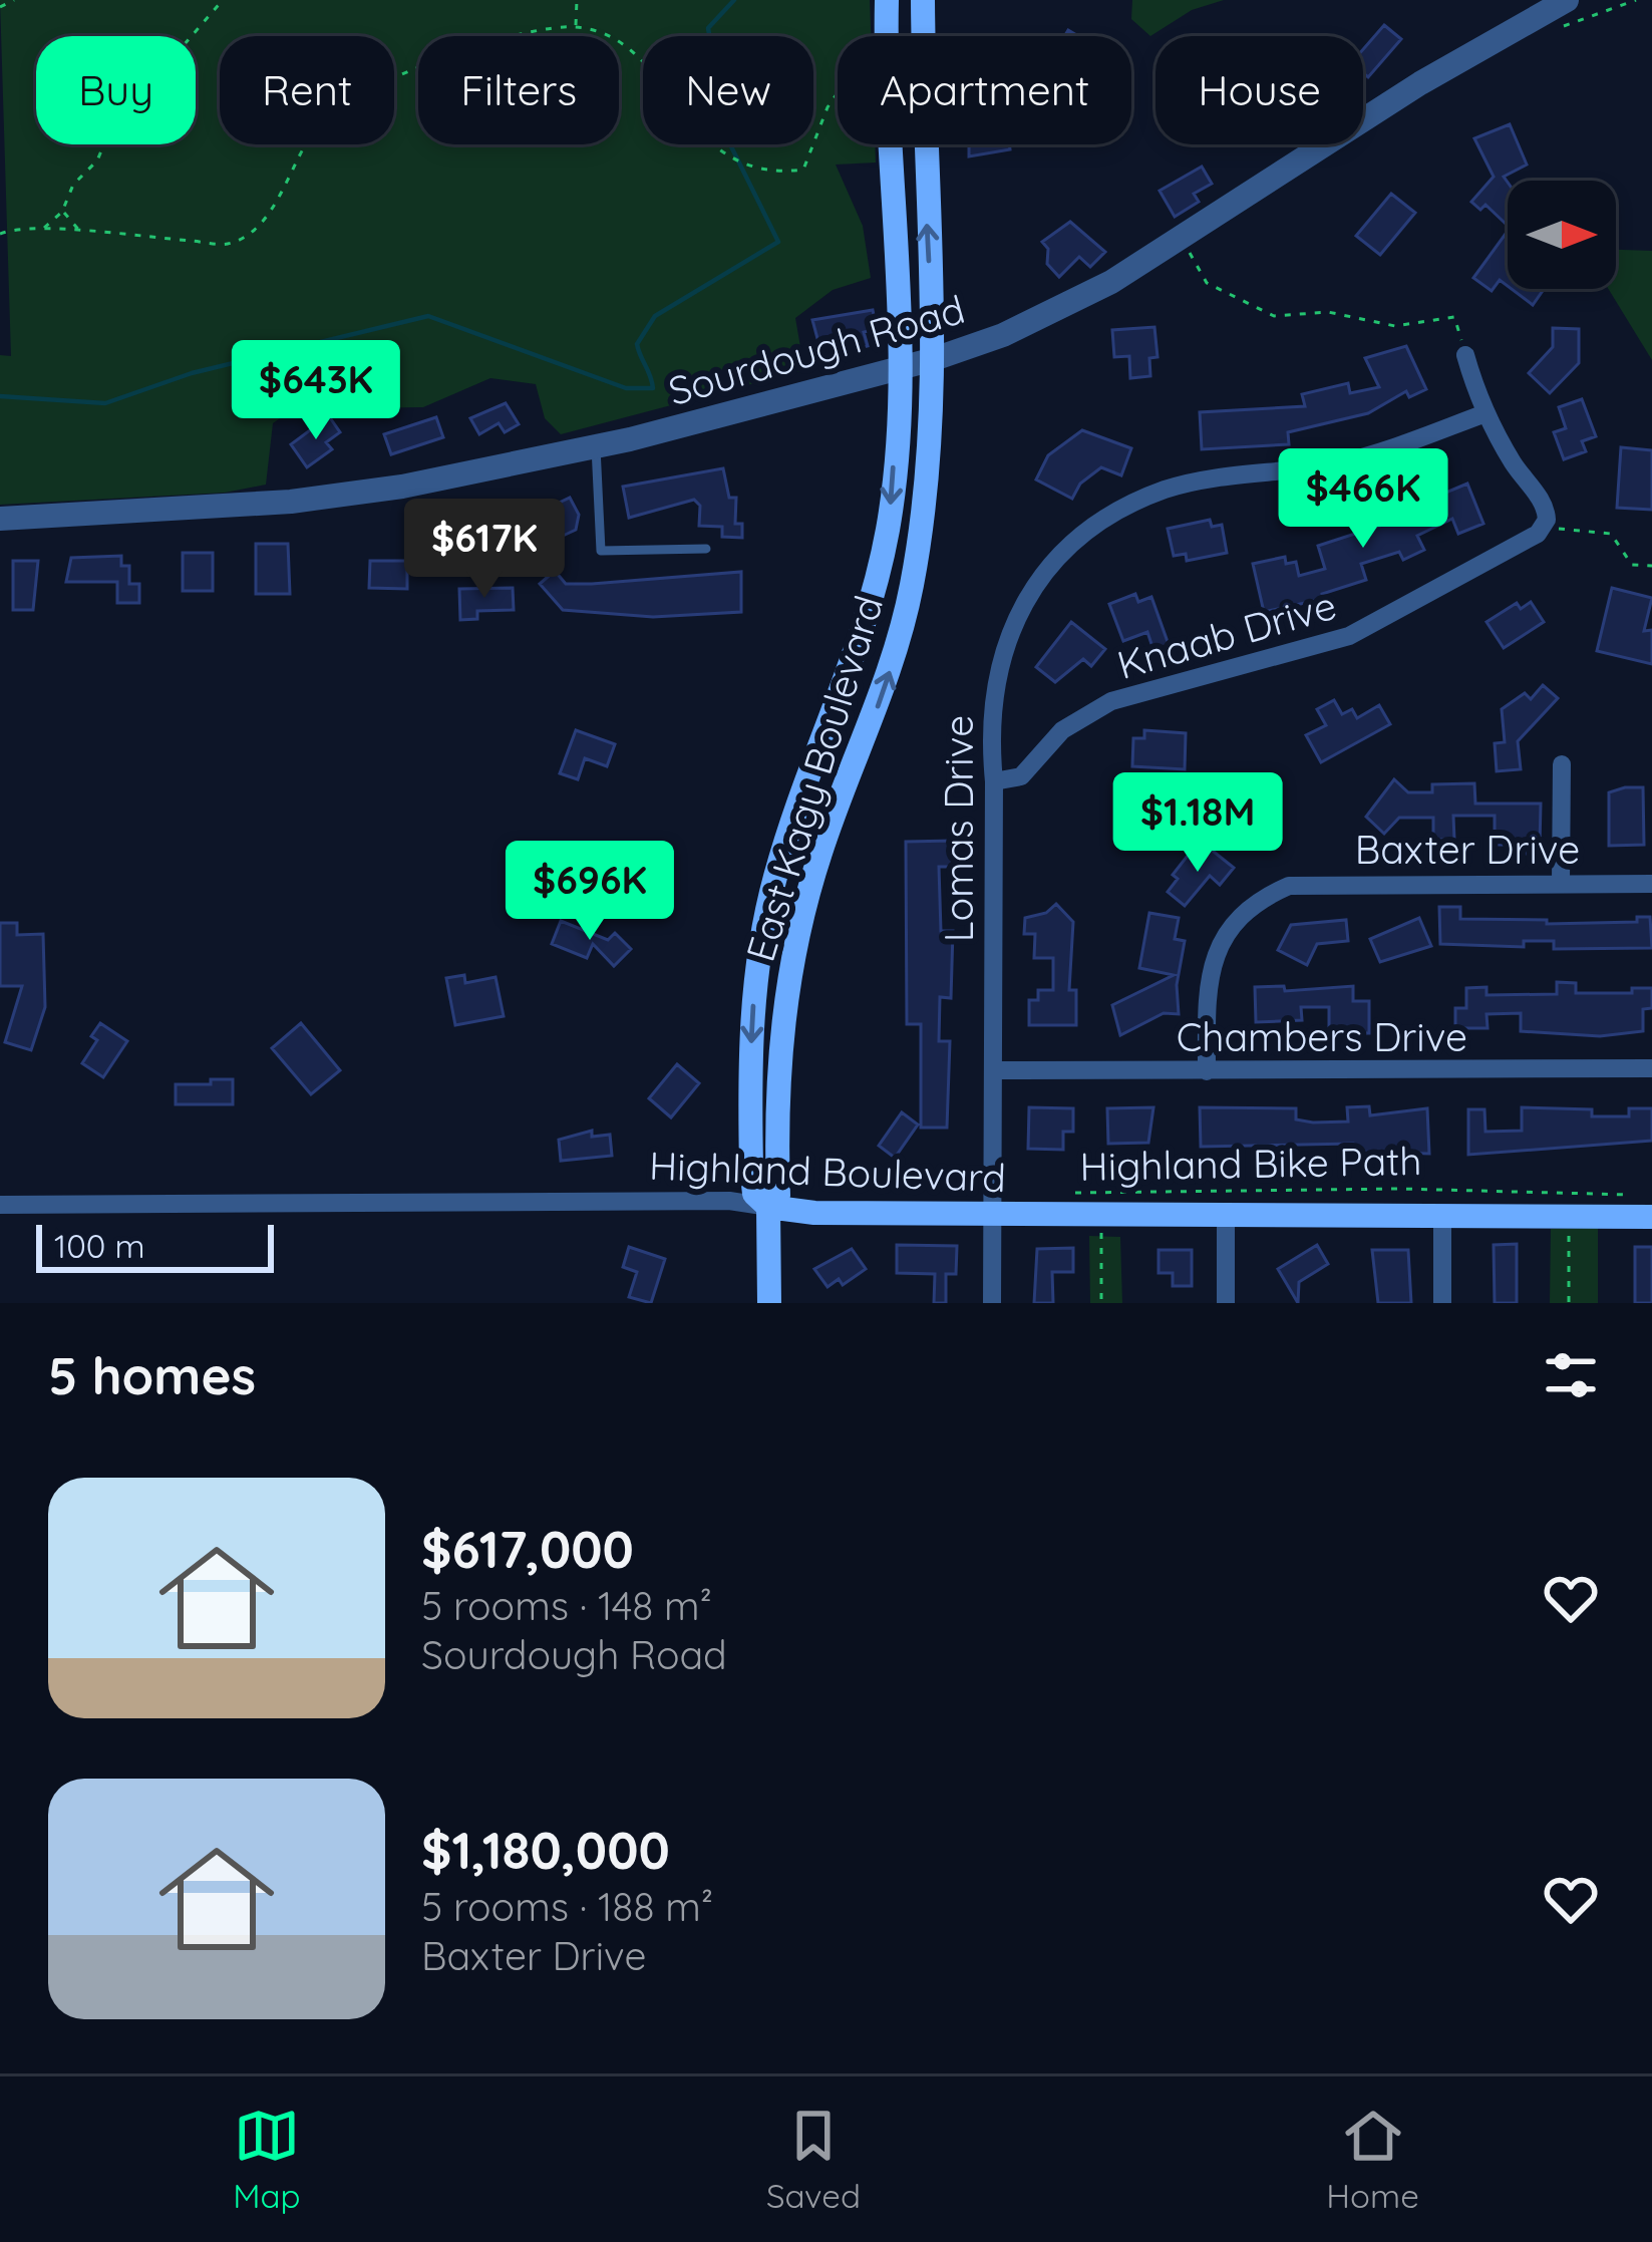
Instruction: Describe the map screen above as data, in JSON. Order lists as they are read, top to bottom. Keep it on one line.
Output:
{"streets":{"main road":["East Kagy Boulevard","Highland Boulevard"],"street":["Sourdough Road","Knaab Drive","Lomas Drive","Baxter Drive","Chambers Drive"],"path":["Highland Bike Path"]},"crossings":[["Sourdough Road","East Kagy Boulevard"],["Knaab Drive","Lomas Drive"],["East Kagy Boulevard","Highland Boulevard"],["Lomas Drive","Chambers Drive"],["Lomas Drive","Highland Boulevard"],["Baxter Drive","Chambers Drive"]],"scale_bar":"100 m","north":"right","page":{"chip":["Buy","Rent","Filters","New","Apartment","House"],"price":["$643K","$466K","$617K","$1.18M","$696K"],"scale":"100 m","heading":"5 homes","list":[{"name":"$617,000","note":"5 rooms · 148 m² · Sourdough Road"},{"name":"$1,180,000","note":"5 rooms · 188 m² · Baxter Drive"}],"tabs":["Map","Saved","Home"]}}
